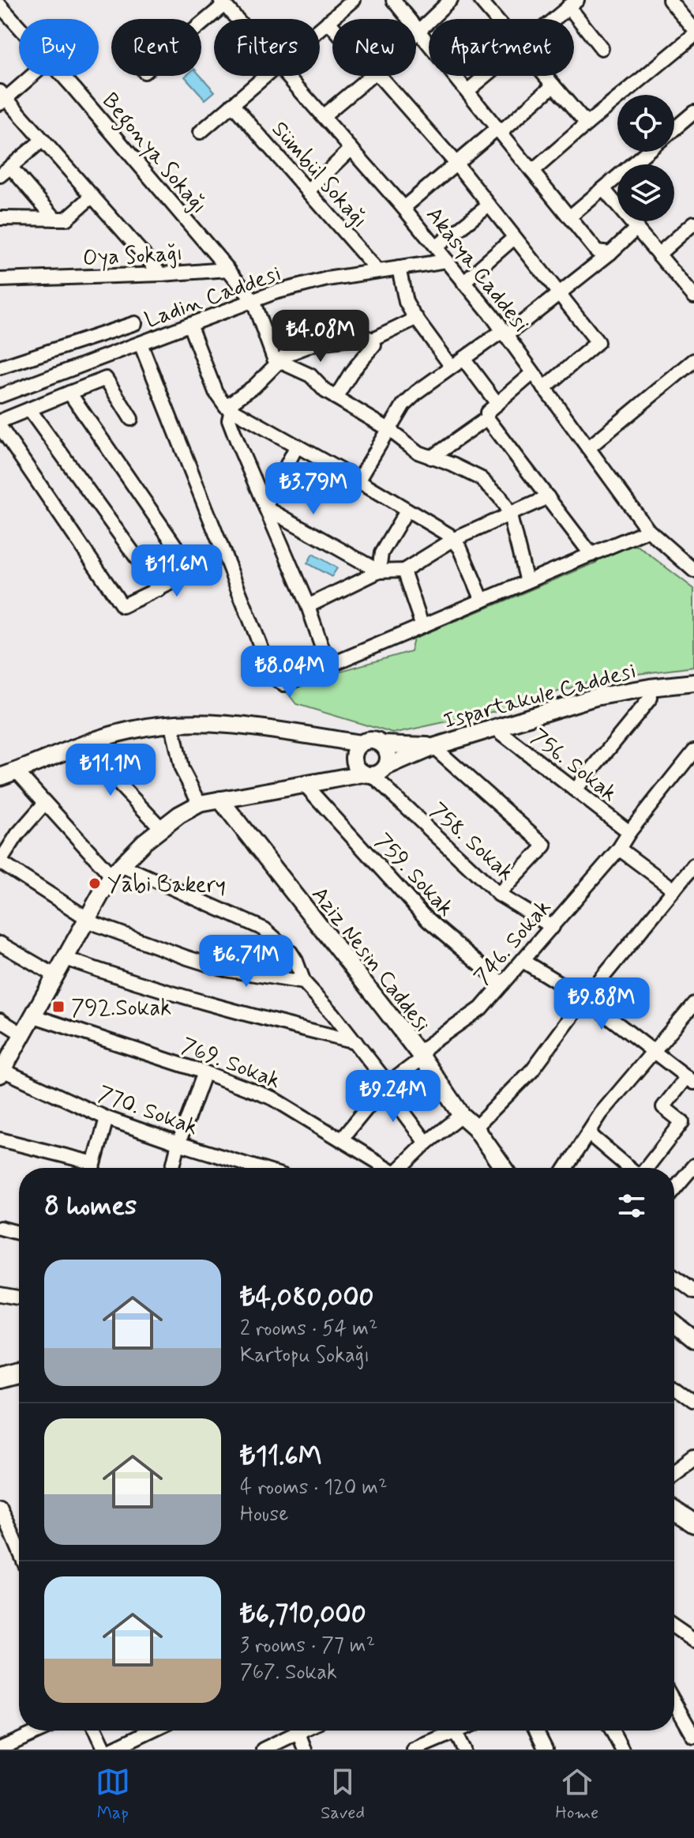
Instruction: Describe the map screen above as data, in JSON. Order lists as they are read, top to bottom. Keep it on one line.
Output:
{"streets":{"street":["Begonya Sokağı","Sümbül Sokağı","Oya Sokağı","Akasya Caddesi","Ladin Caddesi","Ispartakule Caddesi","756. Sokak","758. Sokak","759. Sokak","746. Sokak","Aziz Nesin Caddesi","769. Sokak","770. Sokak"]},"crossings":[["Begonya Sokağı","Oya Sokağı"],["Sümbül Sokağı","Ladin Caddesi"],["Akasya Caddesi","Ladin Caddesi"],["Ispartakule Caddesi","756. Sokak"],["Ispartakule Caddesi","758. Sokak"],["Ispartakule Caddesi","759. Sokak"],["Ispartakule Caddesi","Aziz Nesin Caddesi"],["Ispartakule Caddesi","769. Sokak"],["Ispartakule Caddesi","770. Sokak"],["756. Sokak","746. Sokak"],["758. Sokak","746. Sokak"],["759. Sokak","746. Sokak"],["746. Sokak","Aziz Nesin Caddesi"],["746. Sokak","769. Sokak"]],"places":{"other":["Yabi Bakery"],"transit":["792.Sokak"]},"page":{"chip":["Buy","Rent","Filters","New","Apartment"],"price":["₺4.08M","₺3.79M","₺11.6M","₺8.04M","₺11.1M","₺6.71M","₺9.88M","₺9.24M"],"heading":"8 homes","list":[{"name":"₺4,080,000","note":"2 rooms · 54 m² · Kartopu Sokağı"},{"name":"₺11.6M","note":"4 rooms · 120 m² · House"},{"name":"₺6,710,000","note":"3 rooms · 77 m² · 767. Sokak"}],"tabs":["Map","Saved","Home"]}}
